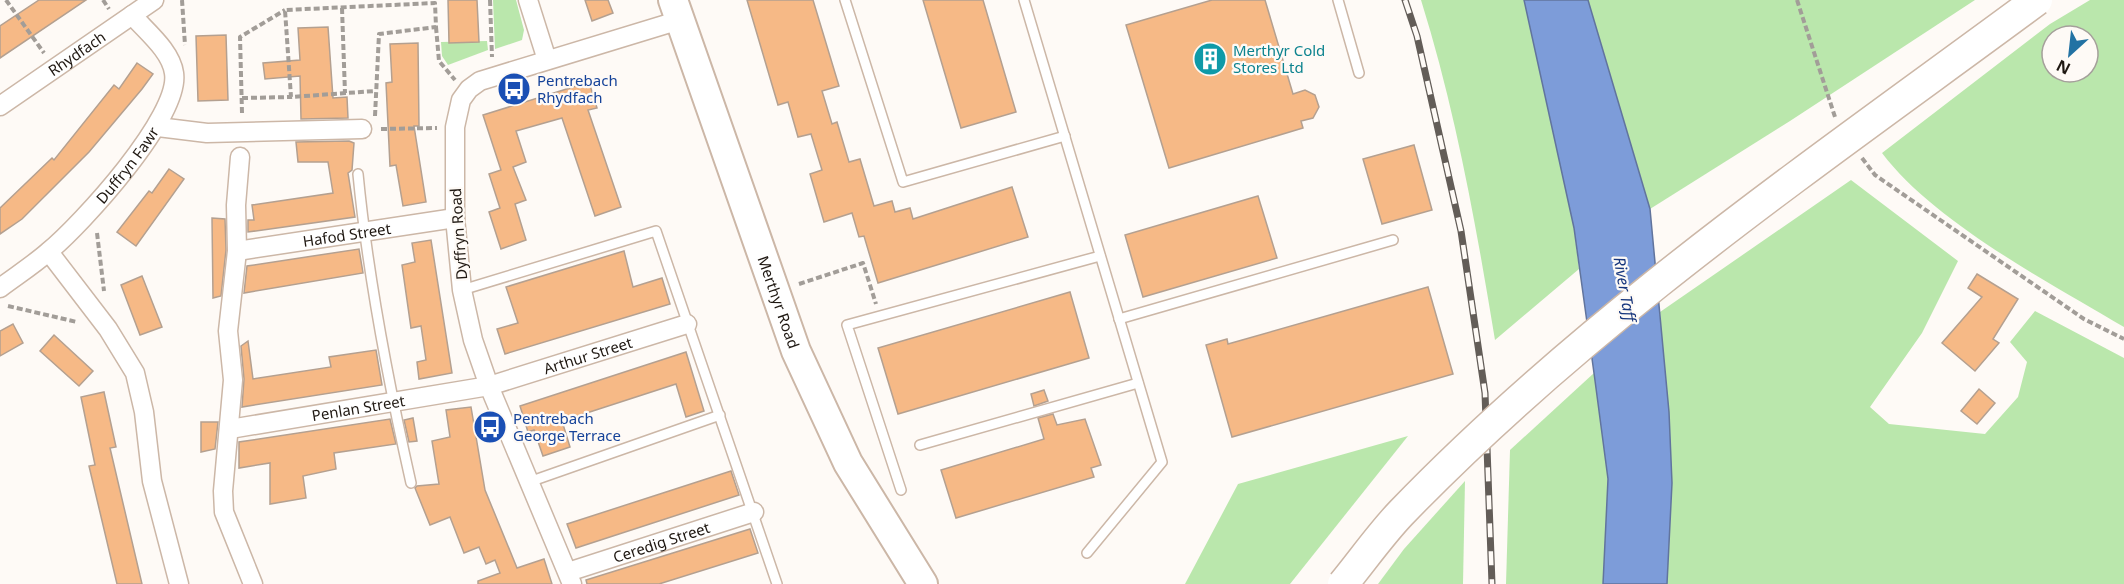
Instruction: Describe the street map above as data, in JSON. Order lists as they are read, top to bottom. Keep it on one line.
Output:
{"streets":{"main road":["Merthyr Road"],"street":["Rhydfach","Duffryn Fawr","Dyffryn Road","Hafod Street","Arthur Street","Penlan Street","Ceredig Street"]},"crossings":[["Rhydfach","Duffryn Fawr"],["Dyffryn Road","Hafod Street"],["Dyffryn Road","Arthur Street"],["Dyffryn Road","Penlan Street"],["Dyffryn Road","Ceredig Street"],["Arthur Street","Penlan Street"]],"water":["River Taff"],"places":{"building":["Merthyr Cold Stores Ltd"],"bus stop":["Pentrebach Rhydfach","Pentrebach George Terrace"]},"north":"bottom left"}
